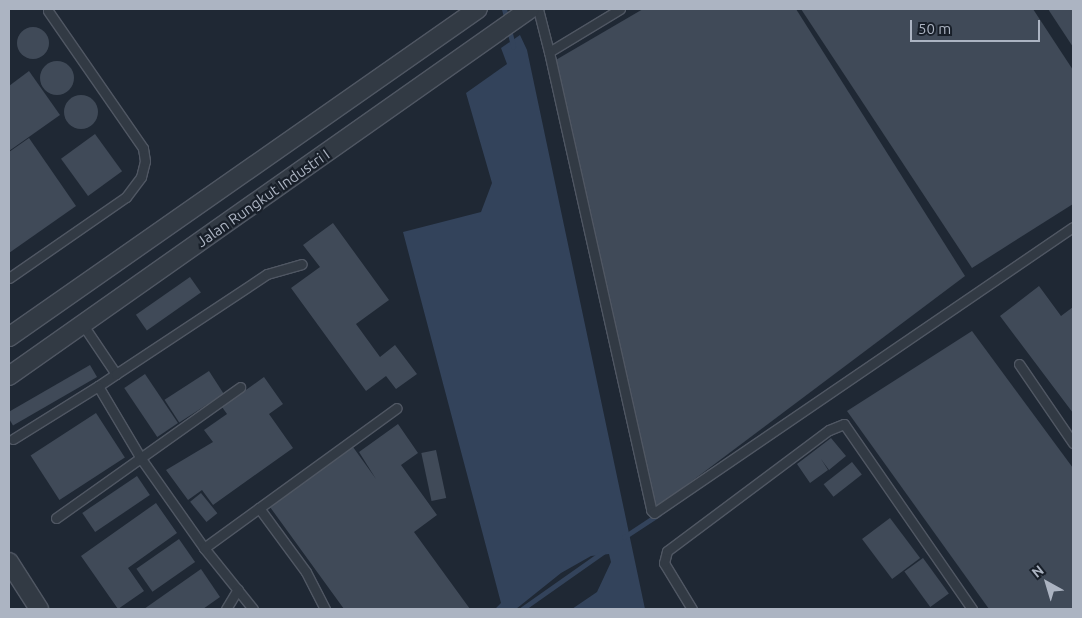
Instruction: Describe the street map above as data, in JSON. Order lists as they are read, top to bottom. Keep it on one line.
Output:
{"streets":{"street":["Jalan Rungkut Industri I"]},"scale_bar":"50 m","north":"top left"}
